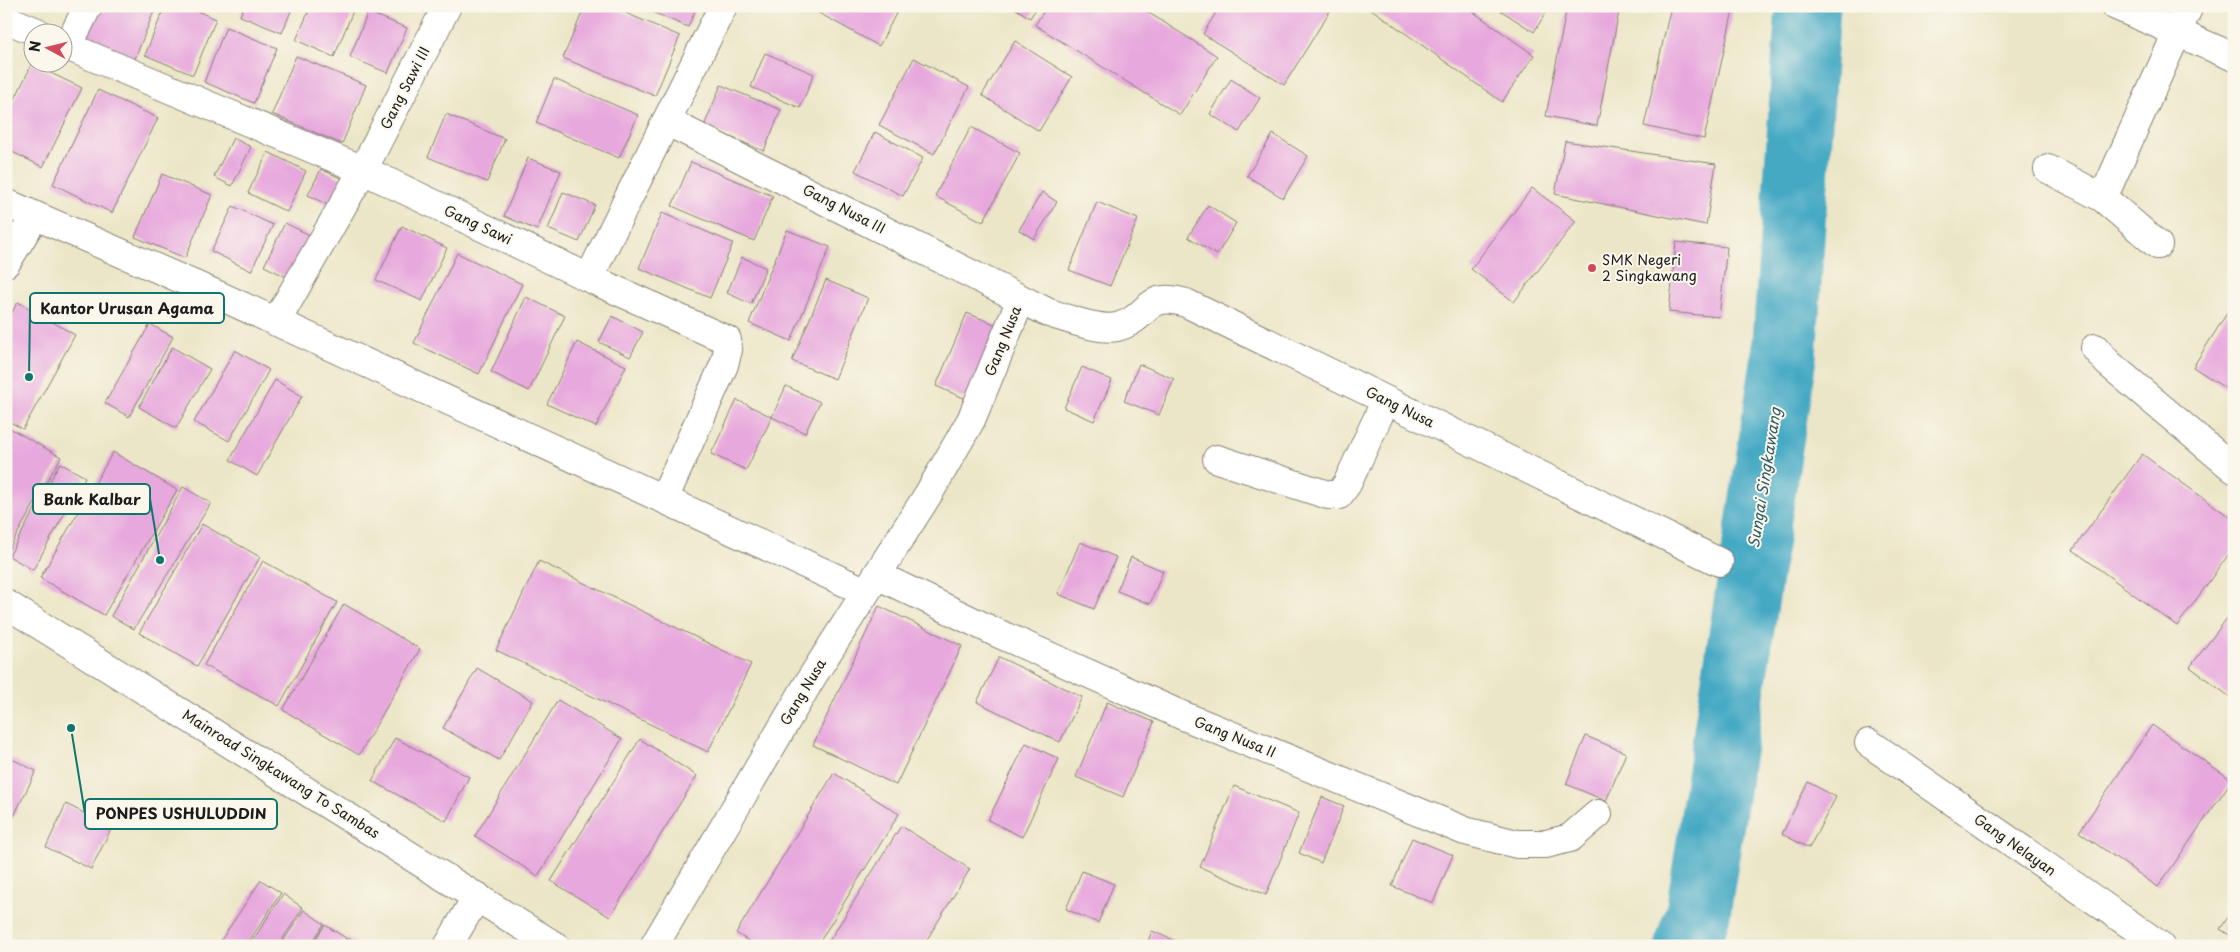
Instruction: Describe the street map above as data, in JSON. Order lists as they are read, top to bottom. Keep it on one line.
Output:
{"streets":{"street":["Gang Sawi III","Gang Nusa III","Gang Sawi","Gang Nusa","Gang Nusa II","Mainroad Singkawang To Sambas","Gang Nelayan"]},"crossings":[["Gang Sawi III","Gang Sawi"],["Gang Sawi III","Gang Nusa II"],["Gang Nusa III","Gang Nusa"],["Gang Sawi","Gang Nusa II"],["Gang Nusa","Gang Nusa II"]],"water":["Sungai Singkawang"],"places":["SMK Negeri 2 Singkawang","Kantor Urusan Agama","Bank Kalbar","PONPES USHULUDDIN"],"north":"left"}
